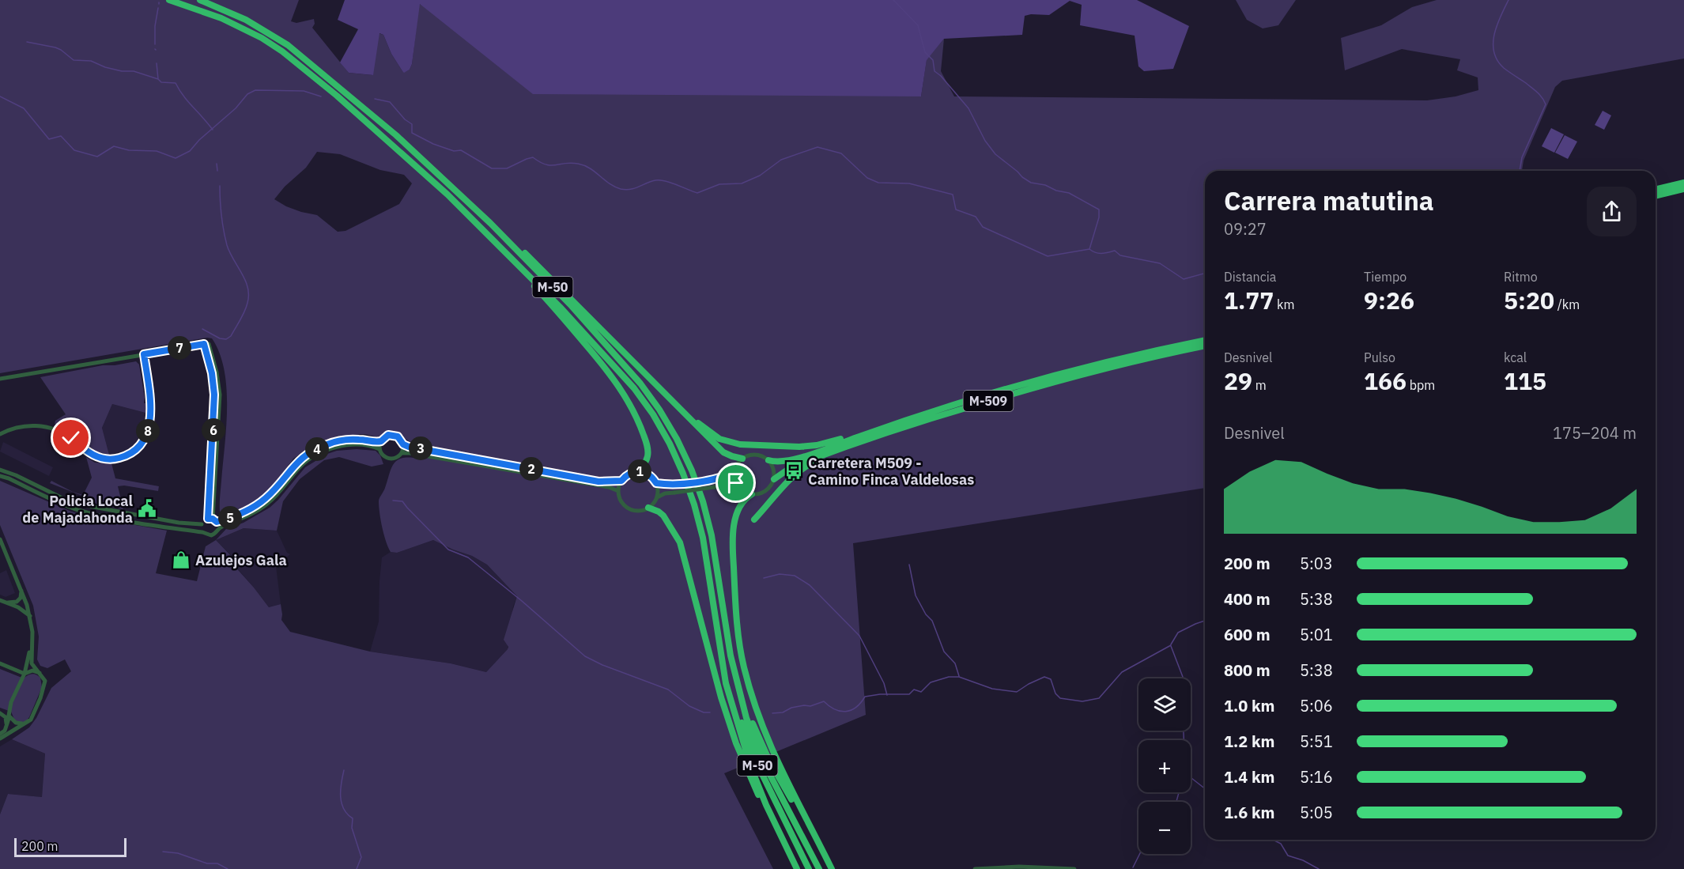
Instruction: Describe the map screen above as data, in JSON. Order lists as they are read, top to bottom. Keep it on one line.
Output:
{"streets":{"highway":["M-50","M-509"]},"places":{"bus stop":["Carretera M509 - Camino Finca Valdelosas"],"public building":["Policía Local de Majadahonda"],"shop":["Azulejos Gala"]},"scale_bar":"200 m","page":{"heading":["Carrera matutina","09:27"],"stats":[["Distancia","1.77 km"],["Tiempo","9:26"],["Ritmo","5:20 /km"],["Desnivel","29 m"],["Pulso","166 bpm"],["kcal","115"]],"pins":["7","6","8","3","4","2","1","5"],"chart":["Desnivel","175–204 m"],"list":[{"name":"200 m","note":"5:03"},{"name":"400 m","note":"5:38"},{"name":"600 m","note":"5:01"},{"name":"800 m","note":"5:38"},{"name":"1.0 km","note":"5:06"},{"name":"1.2 km","note":"5:51"},{"name":"1.4 km","note":"5:16"},{"name":"1.6 km","note":"5:05"}],"map_buttons":["+","−"],"scale":"200 m"}}
